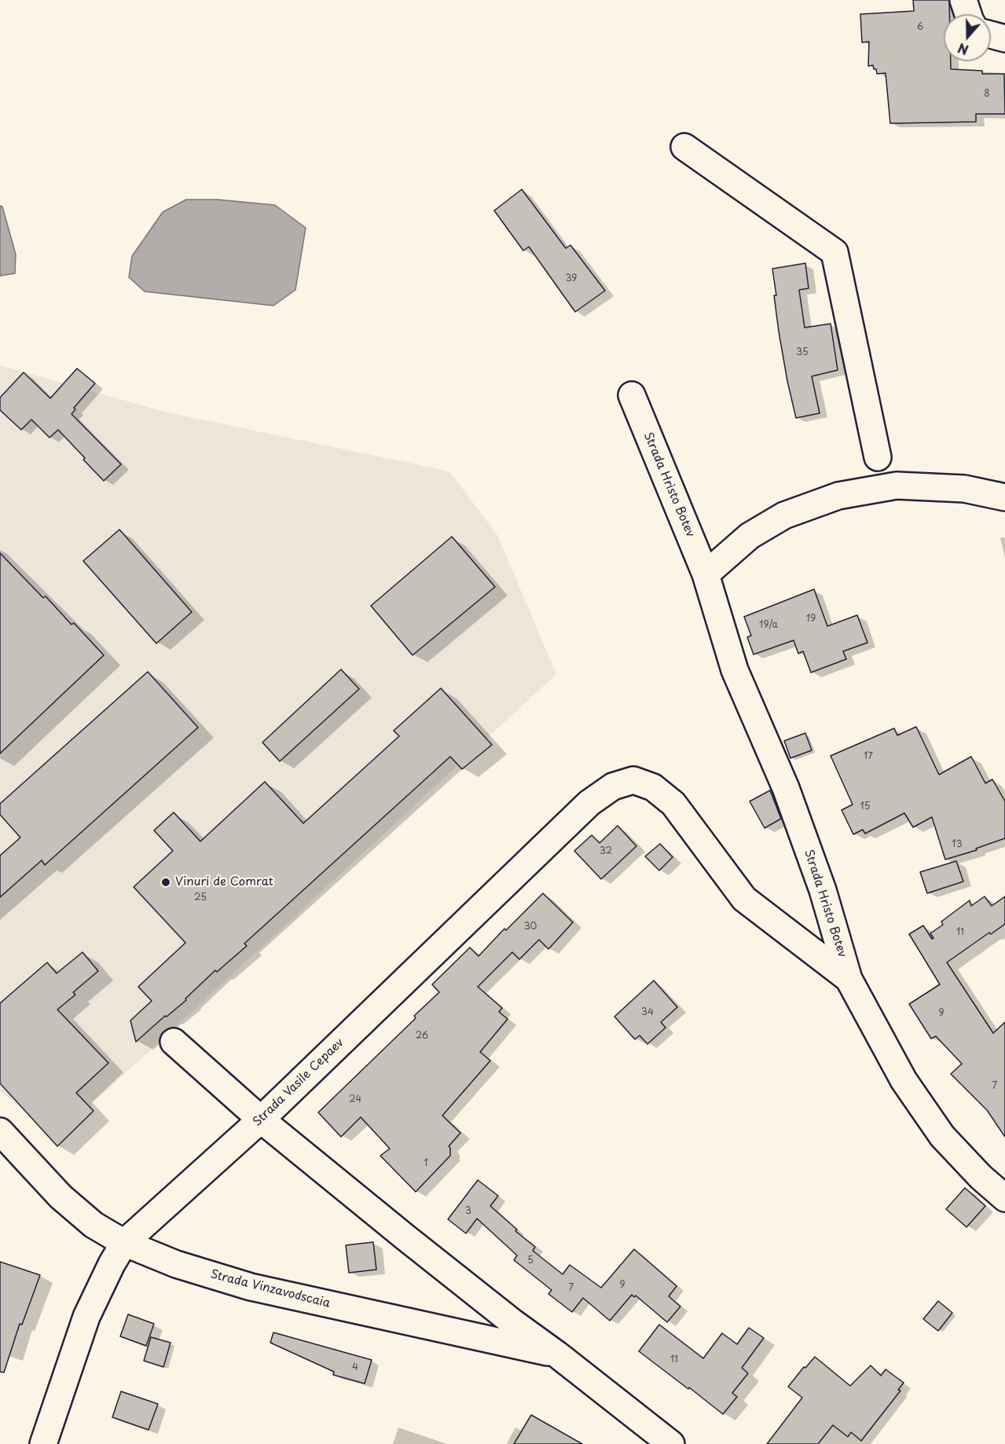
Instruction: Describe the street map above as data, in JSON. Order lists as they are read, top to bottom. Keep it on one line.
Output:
{"streets":{"street":["Strada Hristo Botev","Strada Vasile Cepaev","Strada Vinzavodscaia"]},"crossings":[["Strada Hristo Botev","Strada Vasile Cepaev"],["Strada Vasile Cepaev","Strada Vinzavodscaia"]],"places":["Vinuri de Comrat"],"house_numbers":["6","8","39","35","19","19/a","17","15","13","32","25","30","11","34","9","26","7","24","1","3","5","9","7","11","4"],"north":"bottom"}
